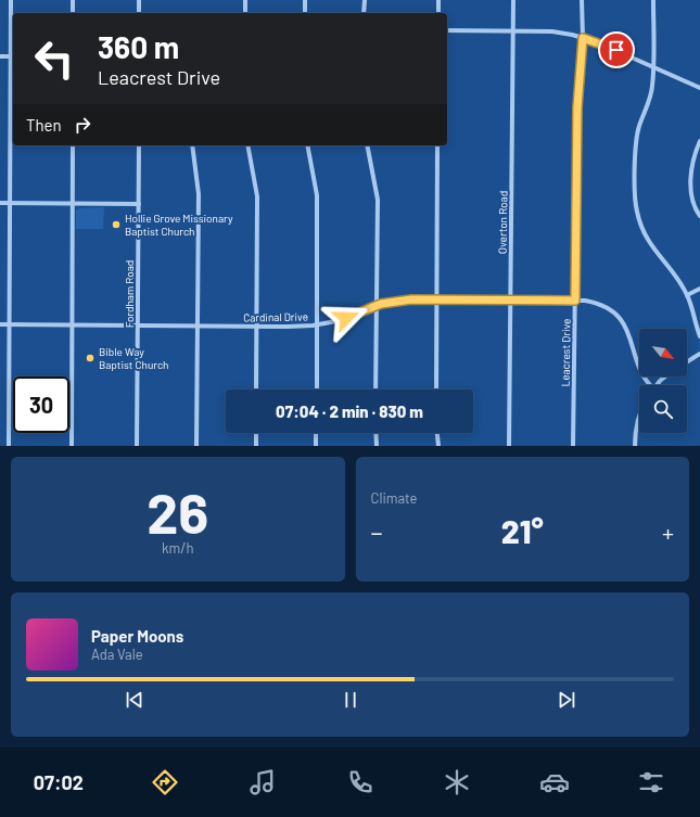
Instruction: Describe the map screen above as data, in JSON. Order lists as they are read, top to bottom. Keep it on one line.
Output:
{"streets":{"street":["Overton Road","Fordham Road","Cardinal Drive","Leacrest Drive"]},"crossings":[["Overton Road","Cardinal Drive"],["Fordham Road","Cardinal Drive"],["Cardinal Drive","Leacrest Drive"]],"places":["Hollie Grove Missionary Baptist Church","Bible Way Baptist Church"],"north":"bottom right","page":{"turn":["360 m","Leacrest Drive"],"then":"Then","limit":"30","trip":"07:04 · 2 min · 830 m","tile":[["26","km/h"],"Climate"],"heat":["−","21°","+"],"song":["Paper Moons","Ada Vale"],"tabs":"07:02"}}
